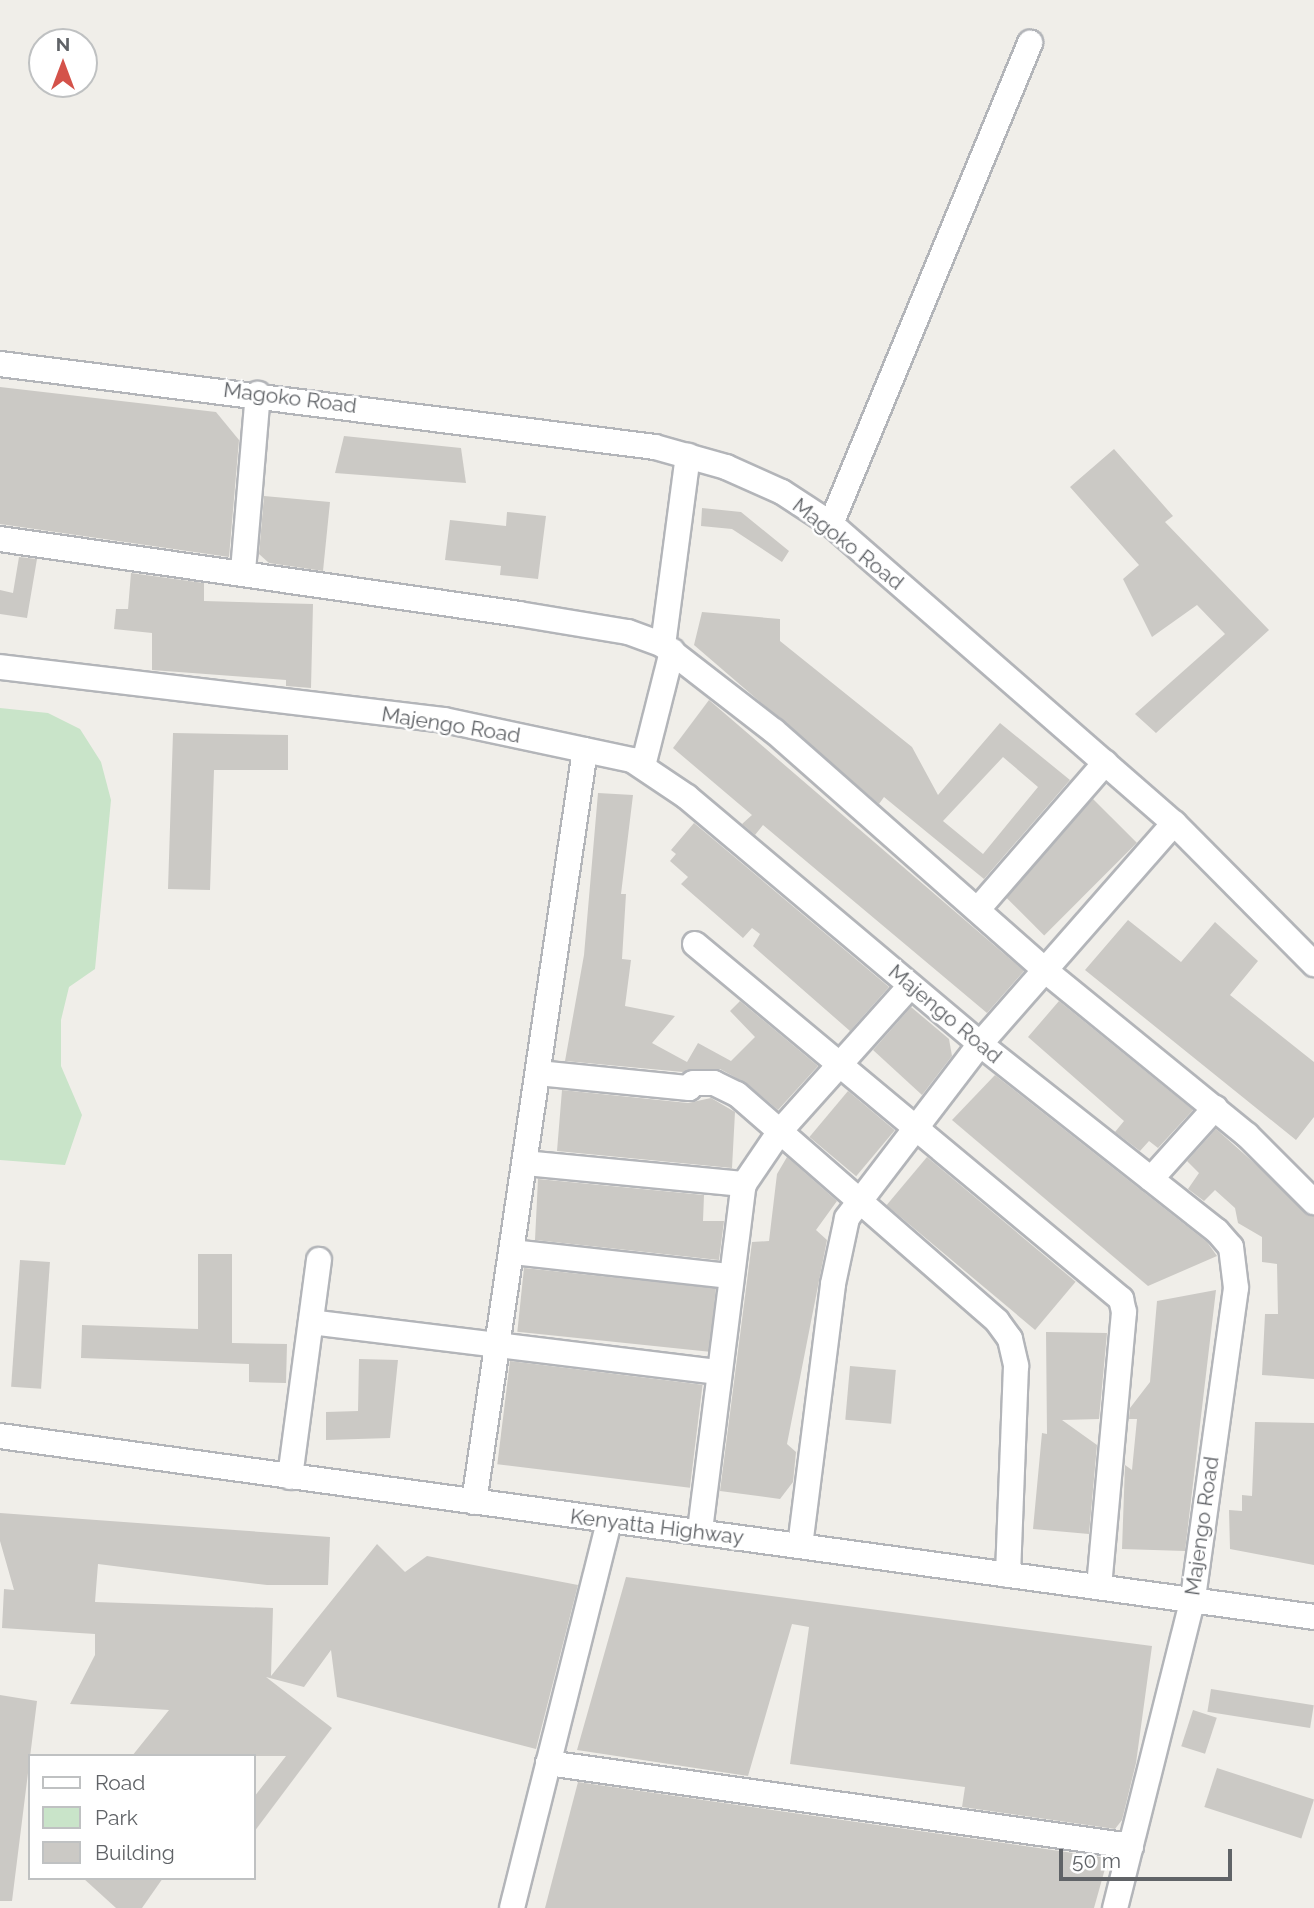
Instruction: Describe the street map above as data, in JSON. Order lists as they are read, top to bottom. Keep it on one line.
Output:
{"streets":{"street":["Magoko Road","Majengo Road","Kenyatta Highway"]},"crossings":[["Majengo Road","Kenyatta Highway"]],"legend":["Road","Park","Building"],"scale_bar":"50 m","north":"top"}
